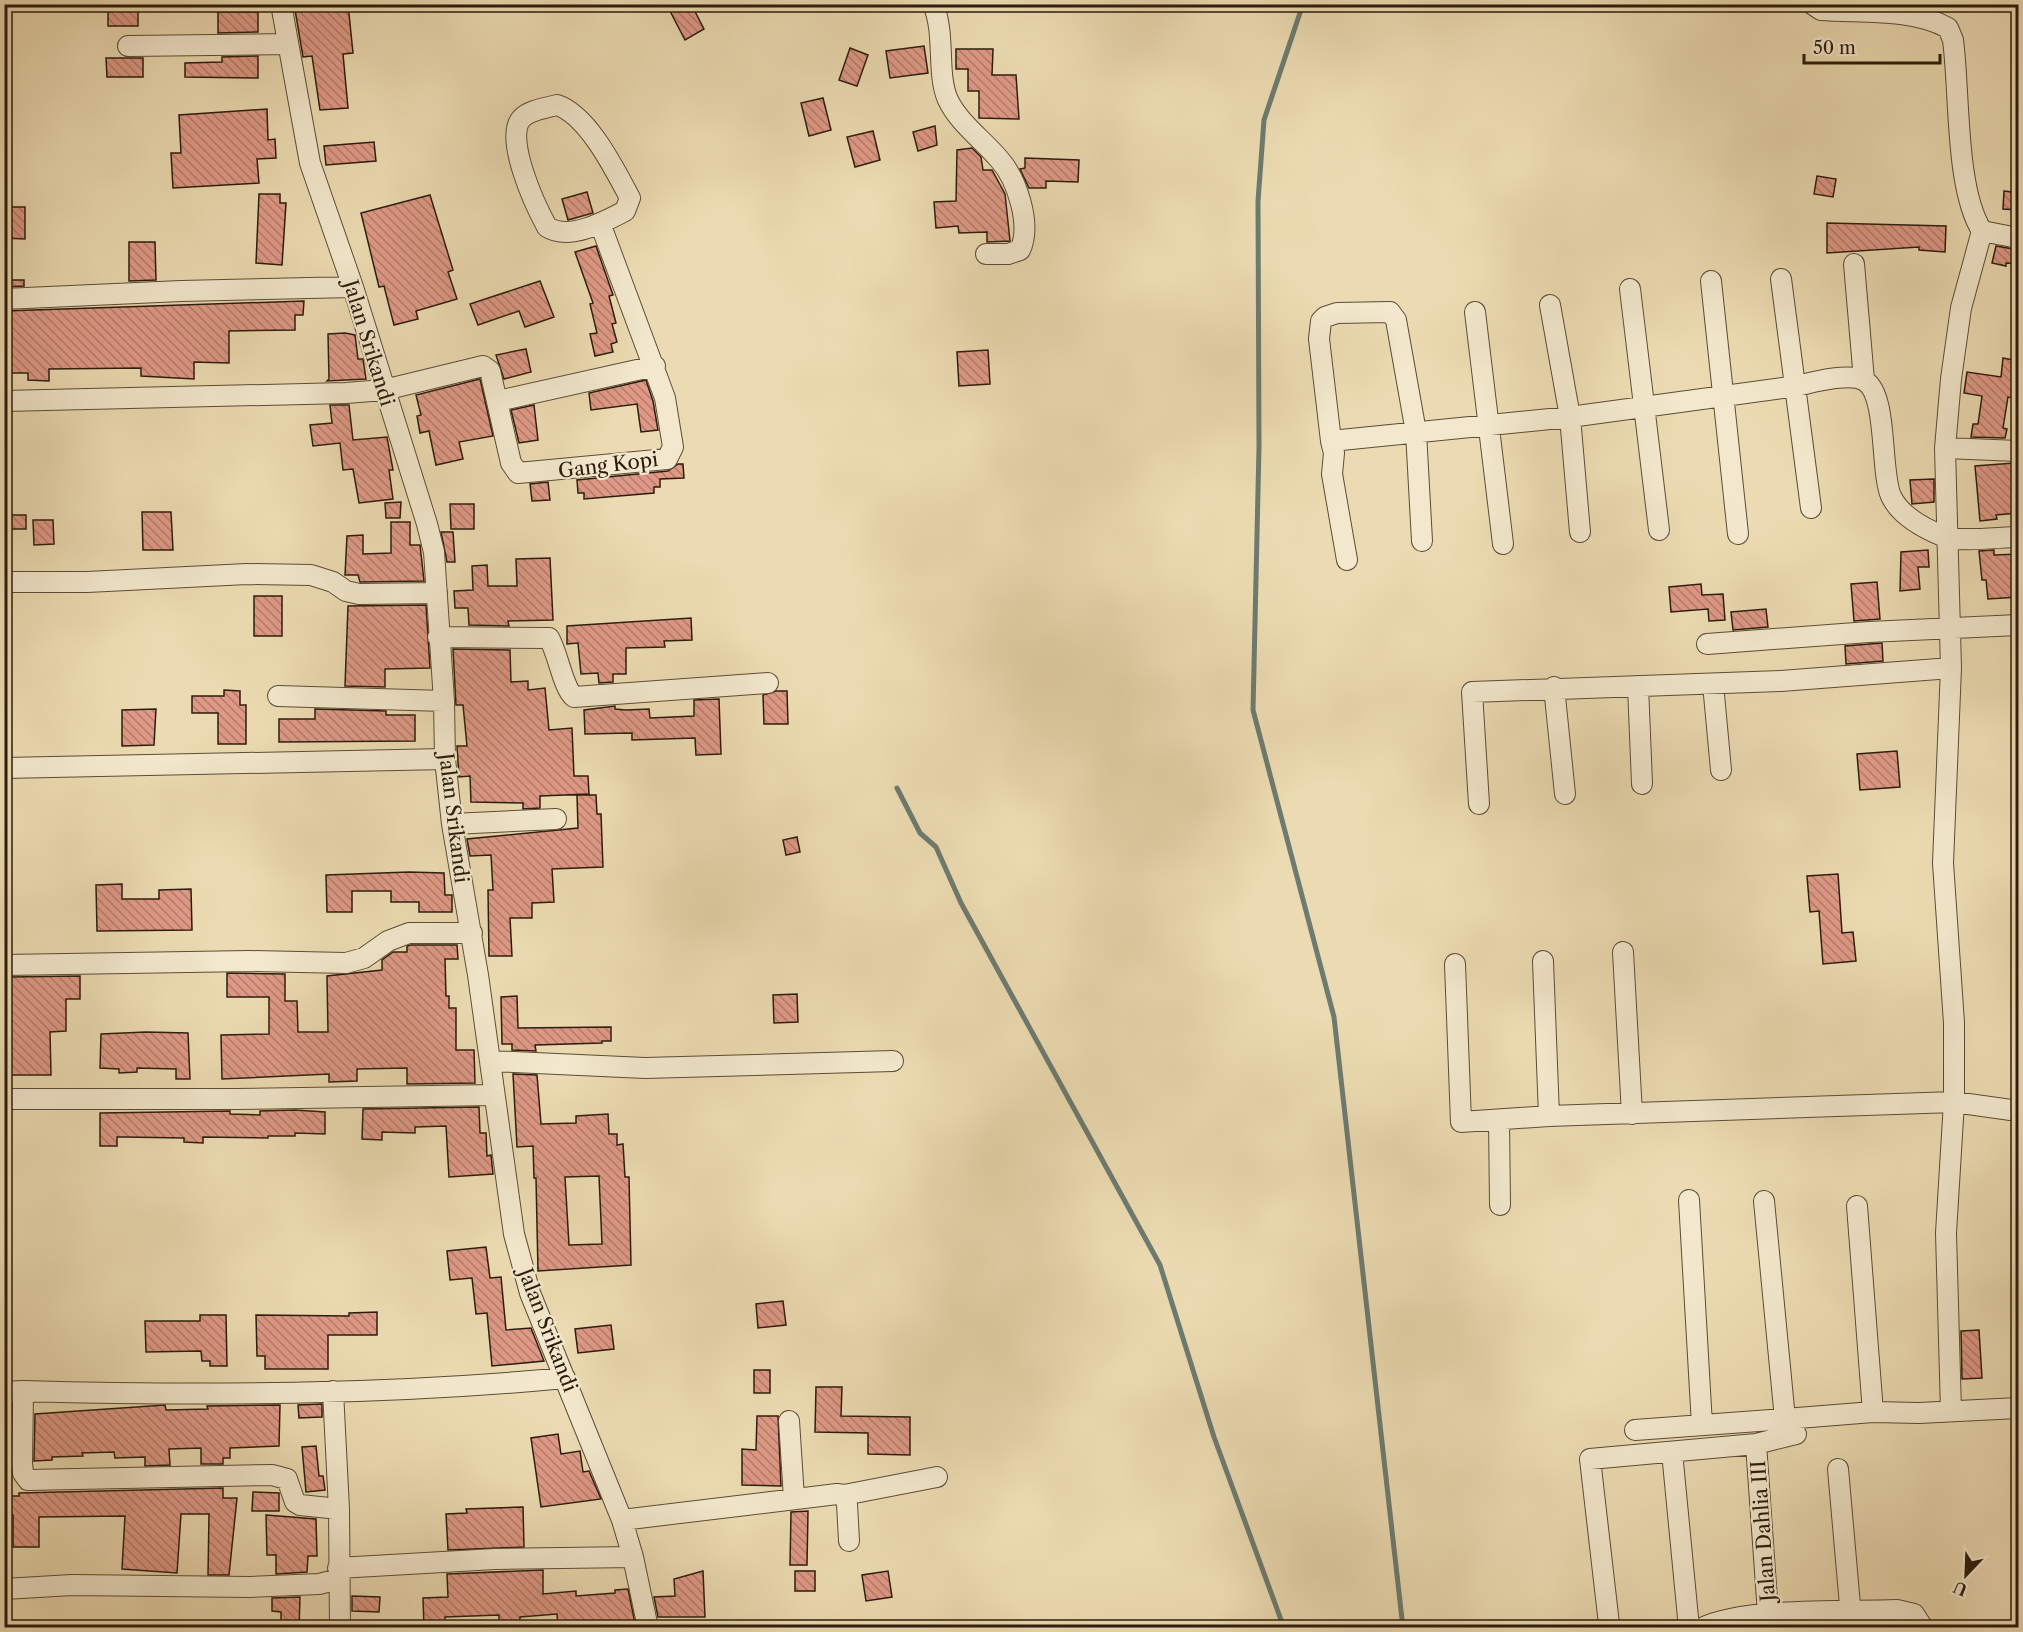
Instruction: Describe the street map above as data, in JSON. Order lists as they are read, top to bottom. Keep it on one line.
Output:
{"streets":{"street":["Jalan Srikandi","Gang Kopi","Jalan Dahlia III"]},"crossings":[["Jalan Srikandi","Gang Kopi"]],"scale_bar":"50 m","north":"bottom left"}
